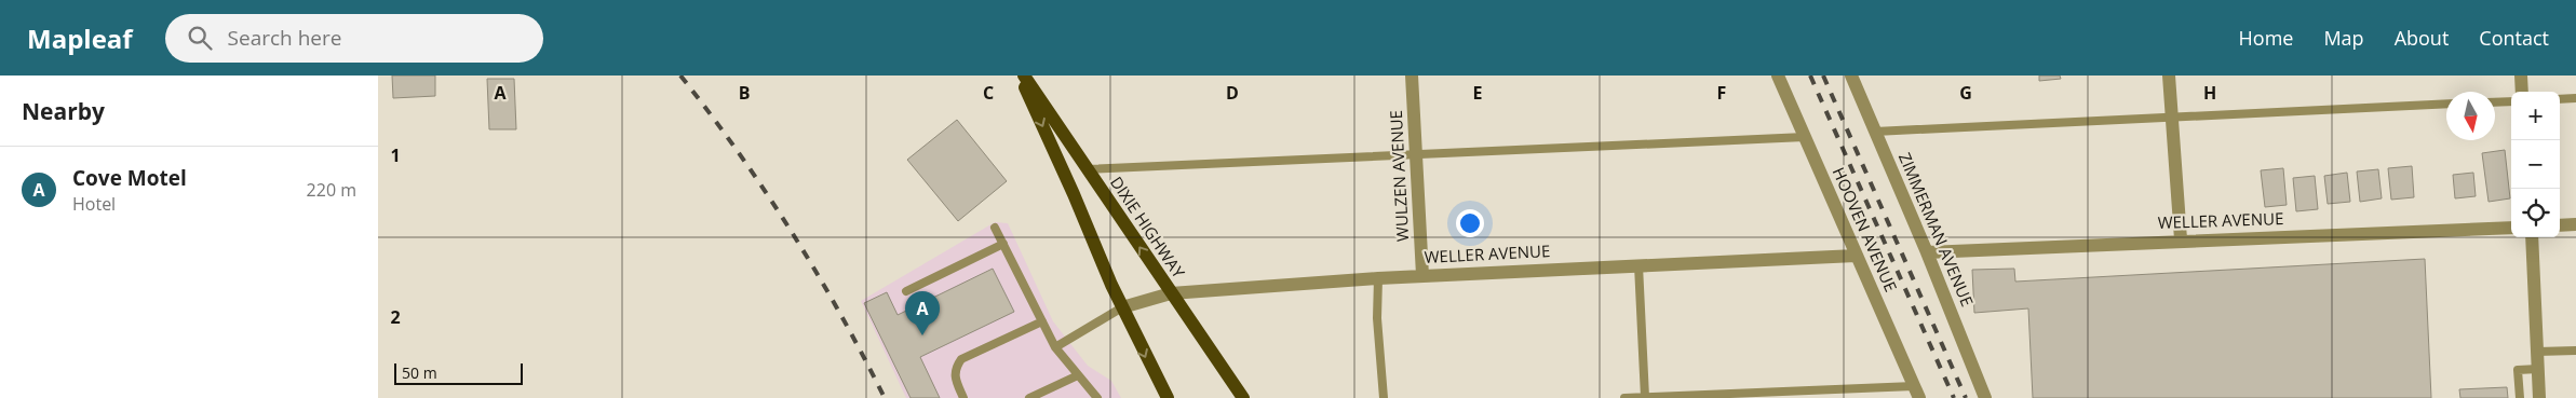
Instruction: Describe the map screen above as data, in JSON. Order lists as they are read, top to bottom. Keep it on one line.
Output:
{"streets":{"main road":["DIXIE HIGHWAY"],"street":["WULZEN AVENUE","WELLER AVENUE","HOOVEN AVENUE","ZIMMERMAN AVENUE"]},"crossings":[["WULZEN AVENUE","WELLER AVENUE"],["WELLER AVENUE","DIXIE HIGHWAY"],["WELLER AVENUE","HOOVEN AVENUE"],["WELLER AVENUE","ZIMMERMAN AVENUE"]],"scale_bar":"50 m","north":"bottom","page":{"header":"Mapleaf","search":"Search here","nav":["Home","Map","About","Contact"],"heading":"Nearby","map_buttons":["+","−"],"list":[{"mark":"A","name":"Cove Motel","note":"Hotel","value":"220 m"}],"pins":"A","scale":"50 m"},"grid":{"columns":["A","B","C","D","E","F","G","H"],"rows":["1","2"]}}
